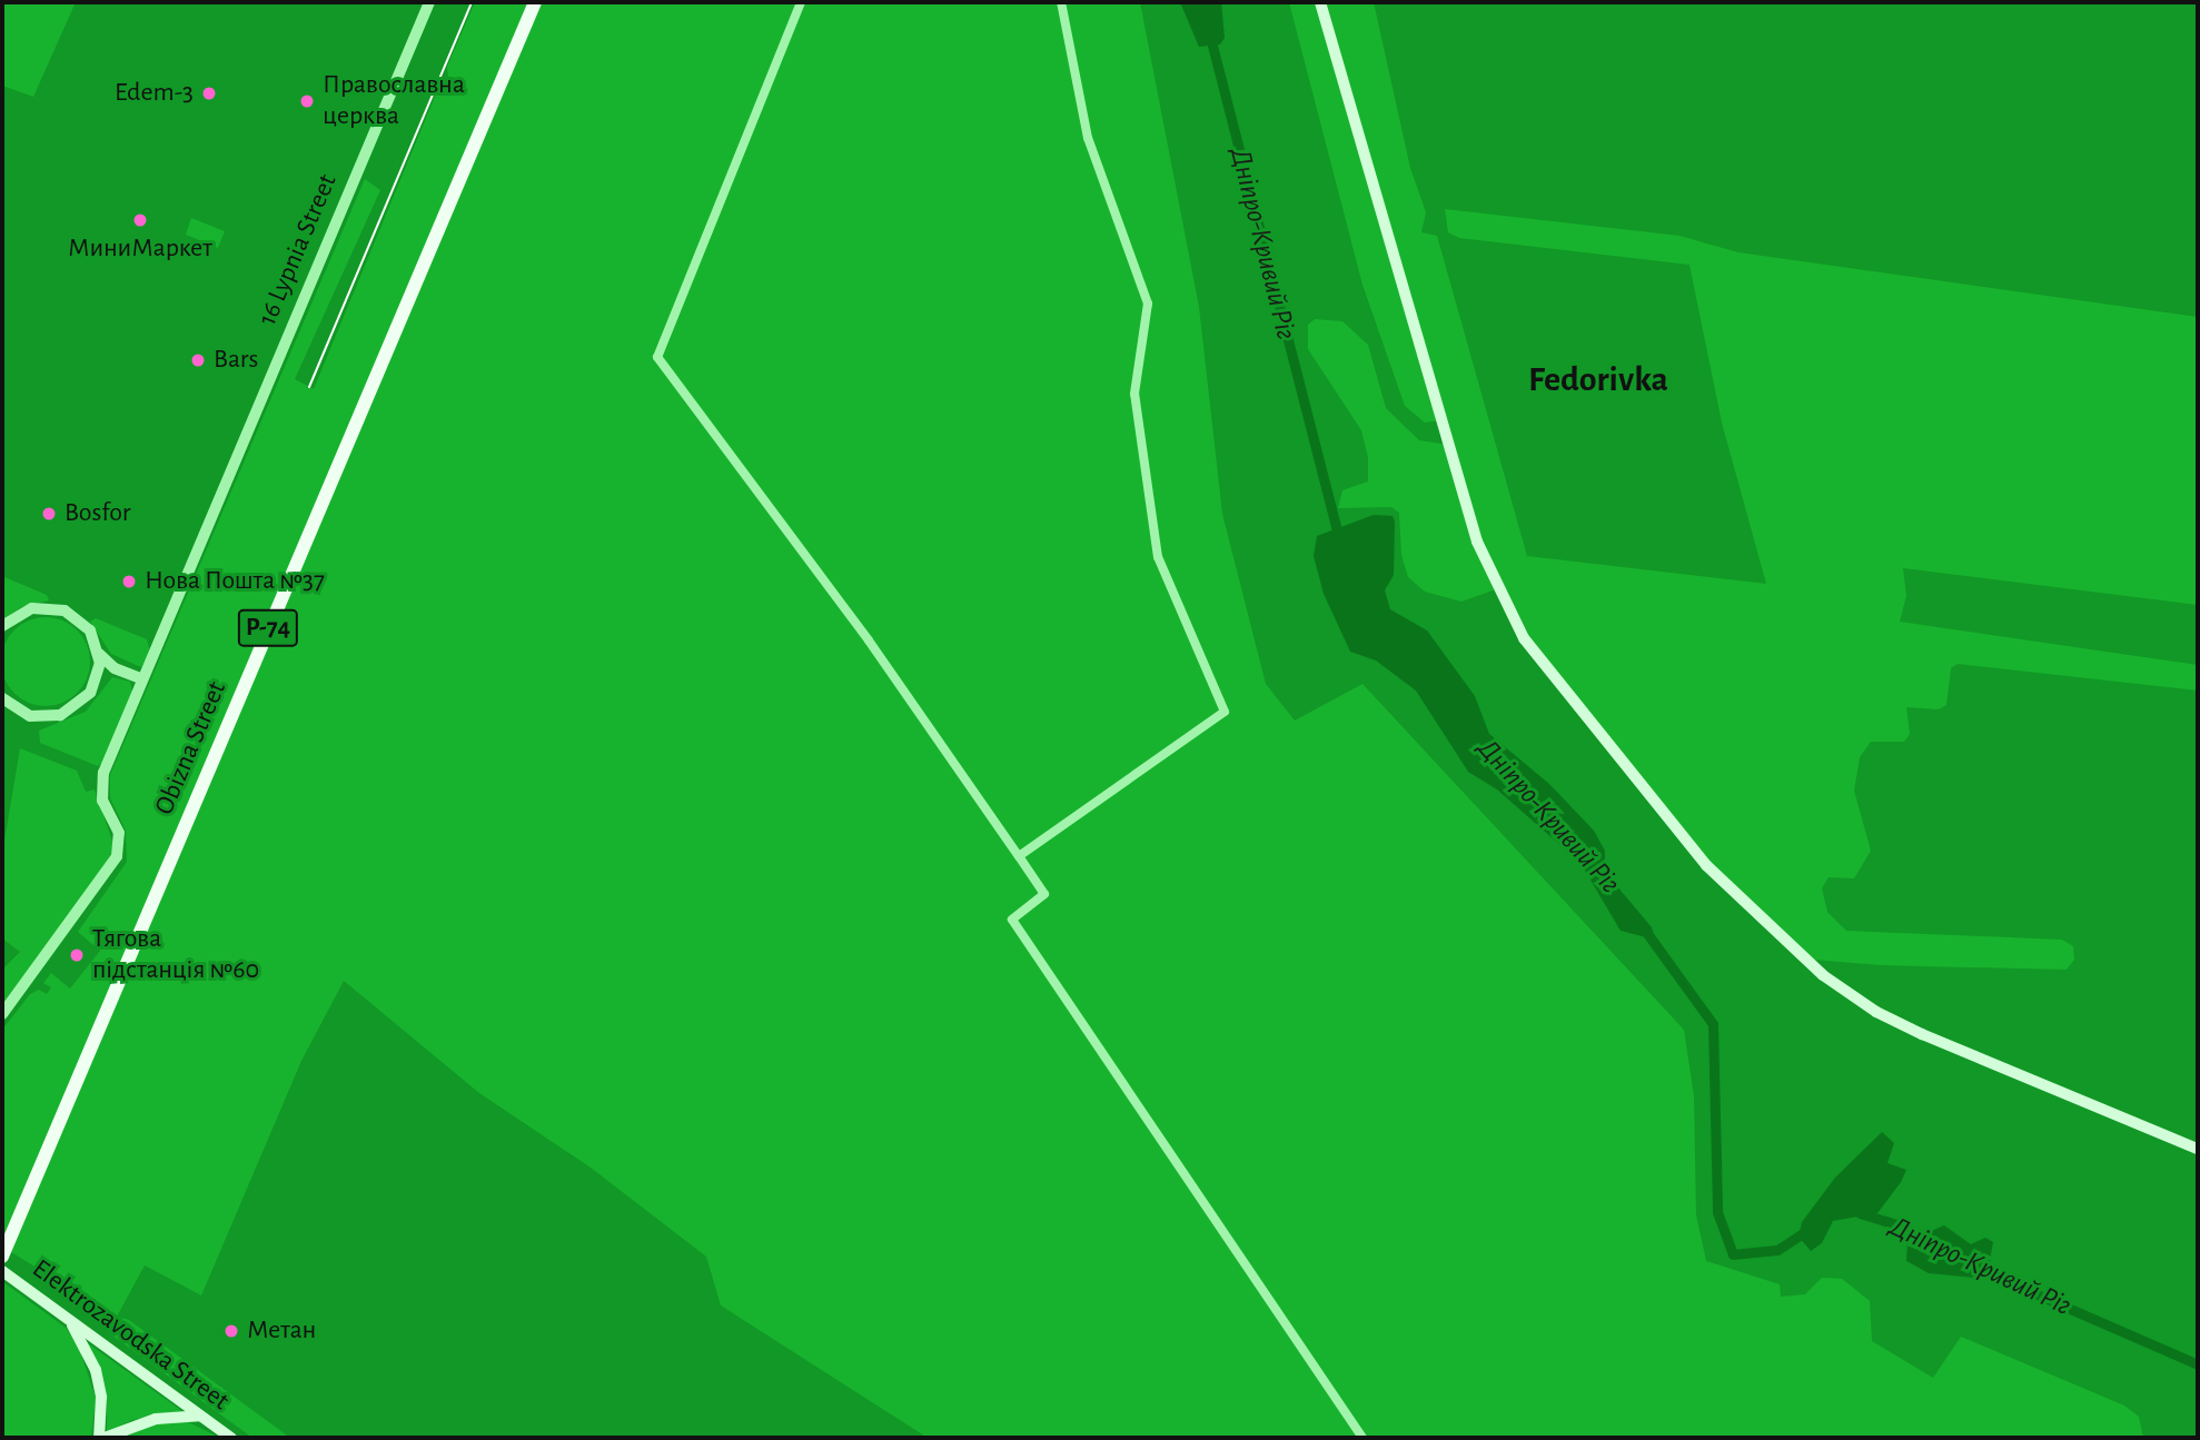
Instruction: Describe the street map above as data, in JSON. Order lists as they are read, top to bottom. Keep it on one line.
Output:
{"streets":{"main road":["Р-74","Obizna Street","Elektrozavodska Street"],"street":["16 Lypnia Street"]},"districts":["Fedorivka"],"water":["Дніпро-Кривий Ріг"],"places":["Edem-3","Православна церква","МиниМаркет","Bars","Bosfor","Нова Пошта №37","Тягова підстанція №60","Метан"]}
